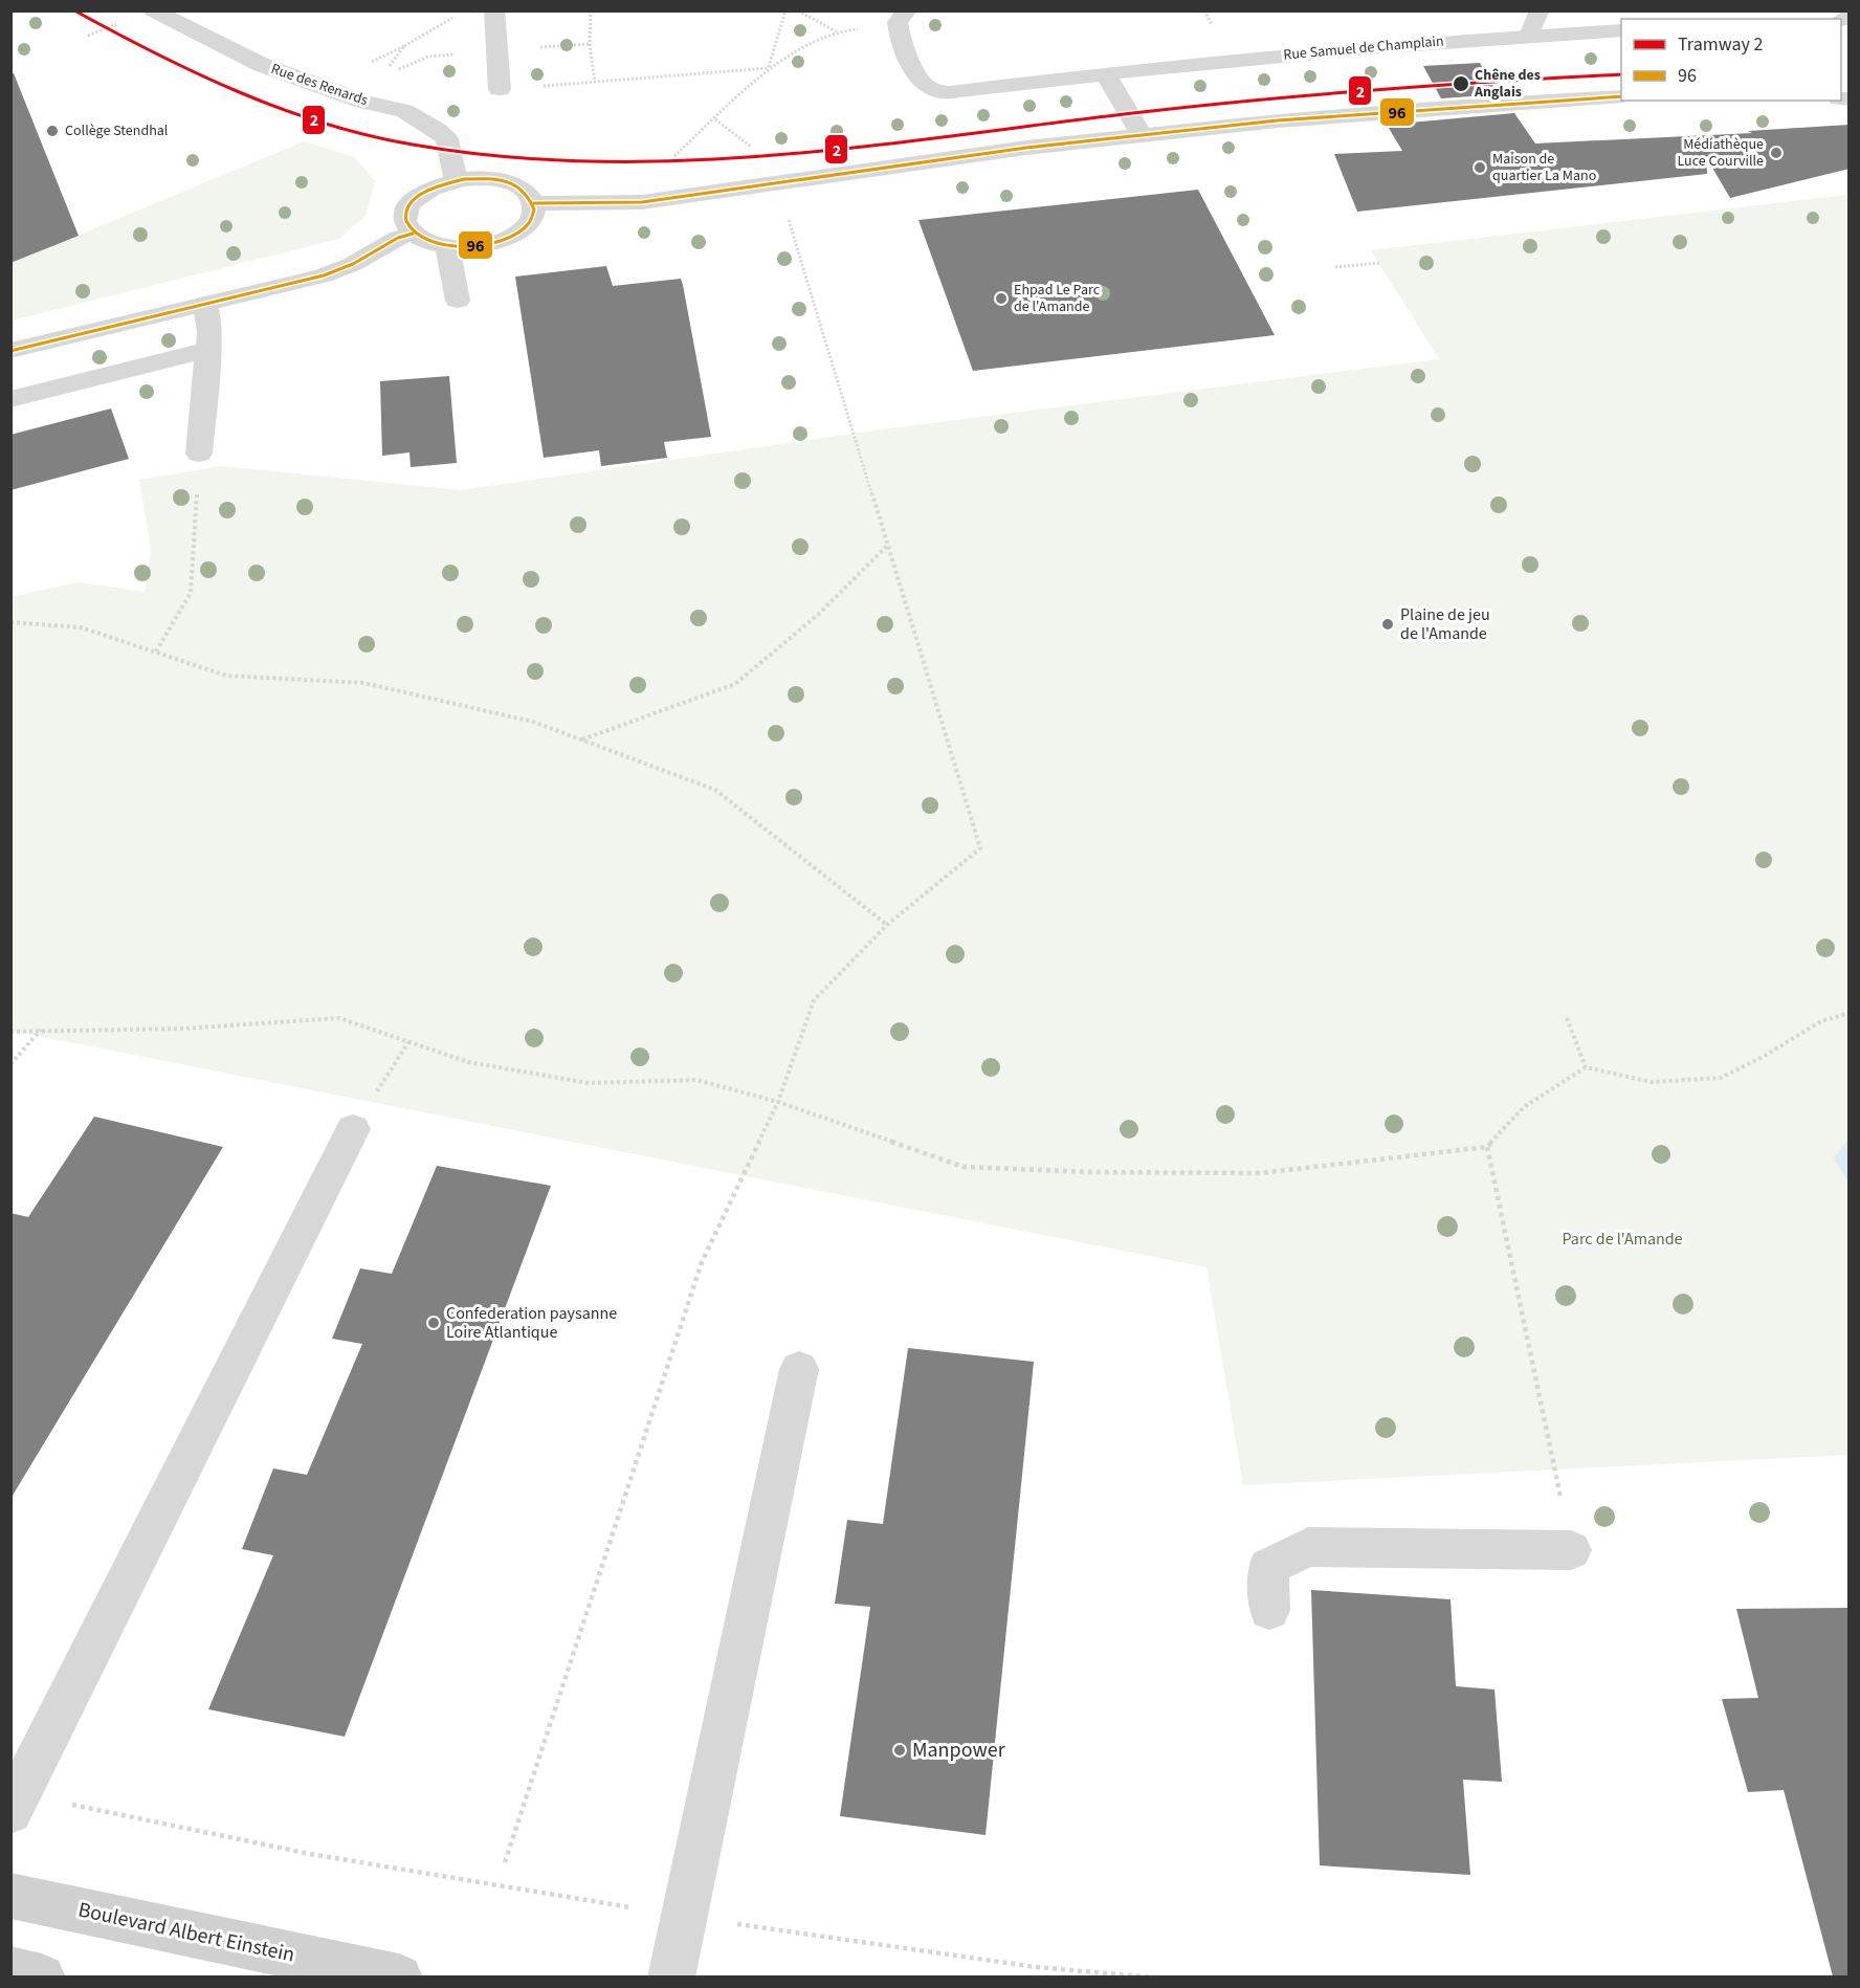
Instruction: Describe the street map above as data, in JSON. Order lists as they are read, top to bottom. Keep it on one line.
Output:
{"streets":{"main road":["Boulevard Albert Einstein"],"street":["Rue Samuel de Champlain","Rue des Renards"]},"parks":["Parc de l'Amande"],"places":["Chêne des Anglais","Collège Stendhal","Médiathèque Luce Courville","Maison de quartier La Mano","Ehpad Le Parc de l'Amande","Plaine de jeu de l'Amande","Confederation paysanne Loire Atlantique","Manpower"],"lines":["tram line 2","transit line 96"],"legend":["Tramway 2","96"]}
